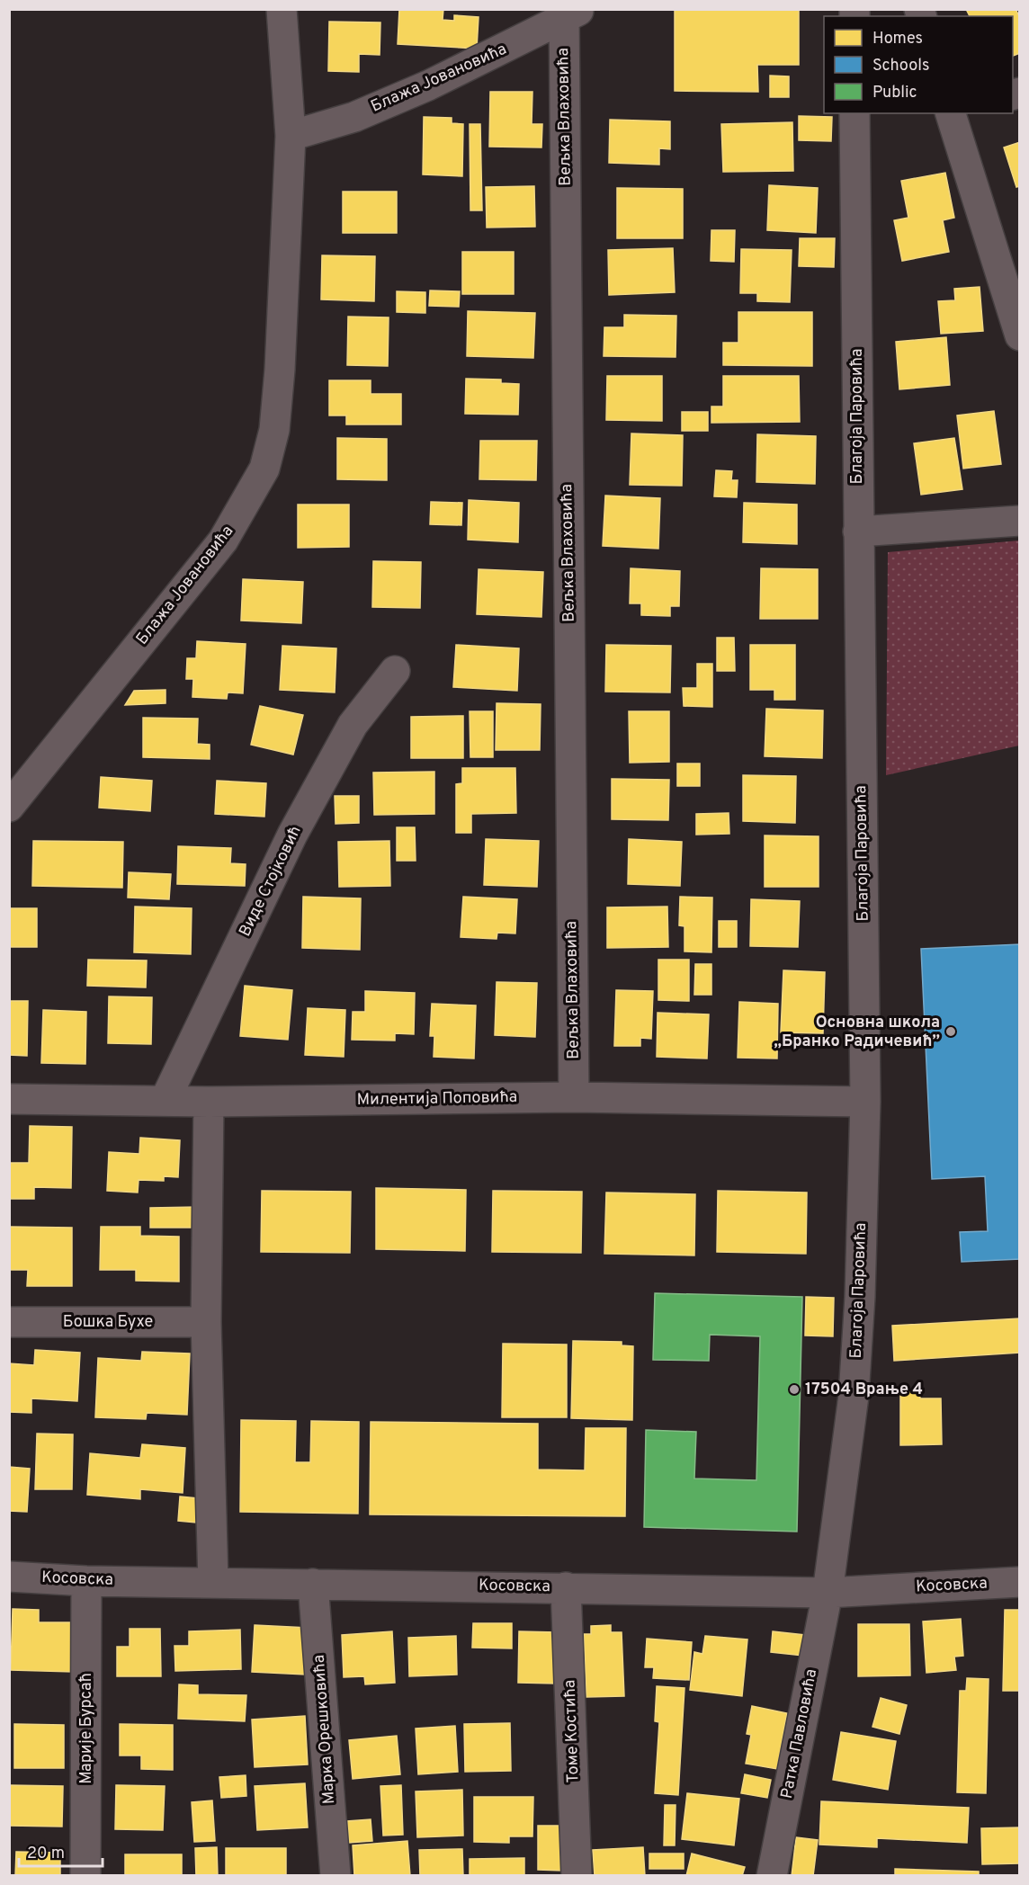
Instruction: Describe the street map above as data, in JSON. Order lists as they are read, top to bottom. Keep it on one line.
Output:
{"streets":{"street":["Блажа Јовановића","Вељка Влаховића","Благоја Паровића","Виде Стојковић","Милентија Поповића","Бошка Бухе","Косовска","Марије Бурсаћ","Марка Орешковића","Томе Костића","Ратка Павловића"]},"crossings":[["Блажа Јовановића","Вељка Влаховића"],["Вељка Влаховића","Милентија Поповића"],["Благоја Паровића","Милентија Поповића"],["Благоја Паровића","Косовска"],["Благоја Паровића","Ратка Павловића"],["Виде Стојковић","Милентија Поповића"],["Косовска","Марије Бурсаћ"],["Косовска","Марка Орешковића"],["Косовска","Томе Костића"],["Косовска","Ратка Павловића"]],"places":["Основна школа „Бранко Радичевић”","17504 Врање 4"],"legend":["Homes","Schools","Public"],"scale_bar":"20 m"}
